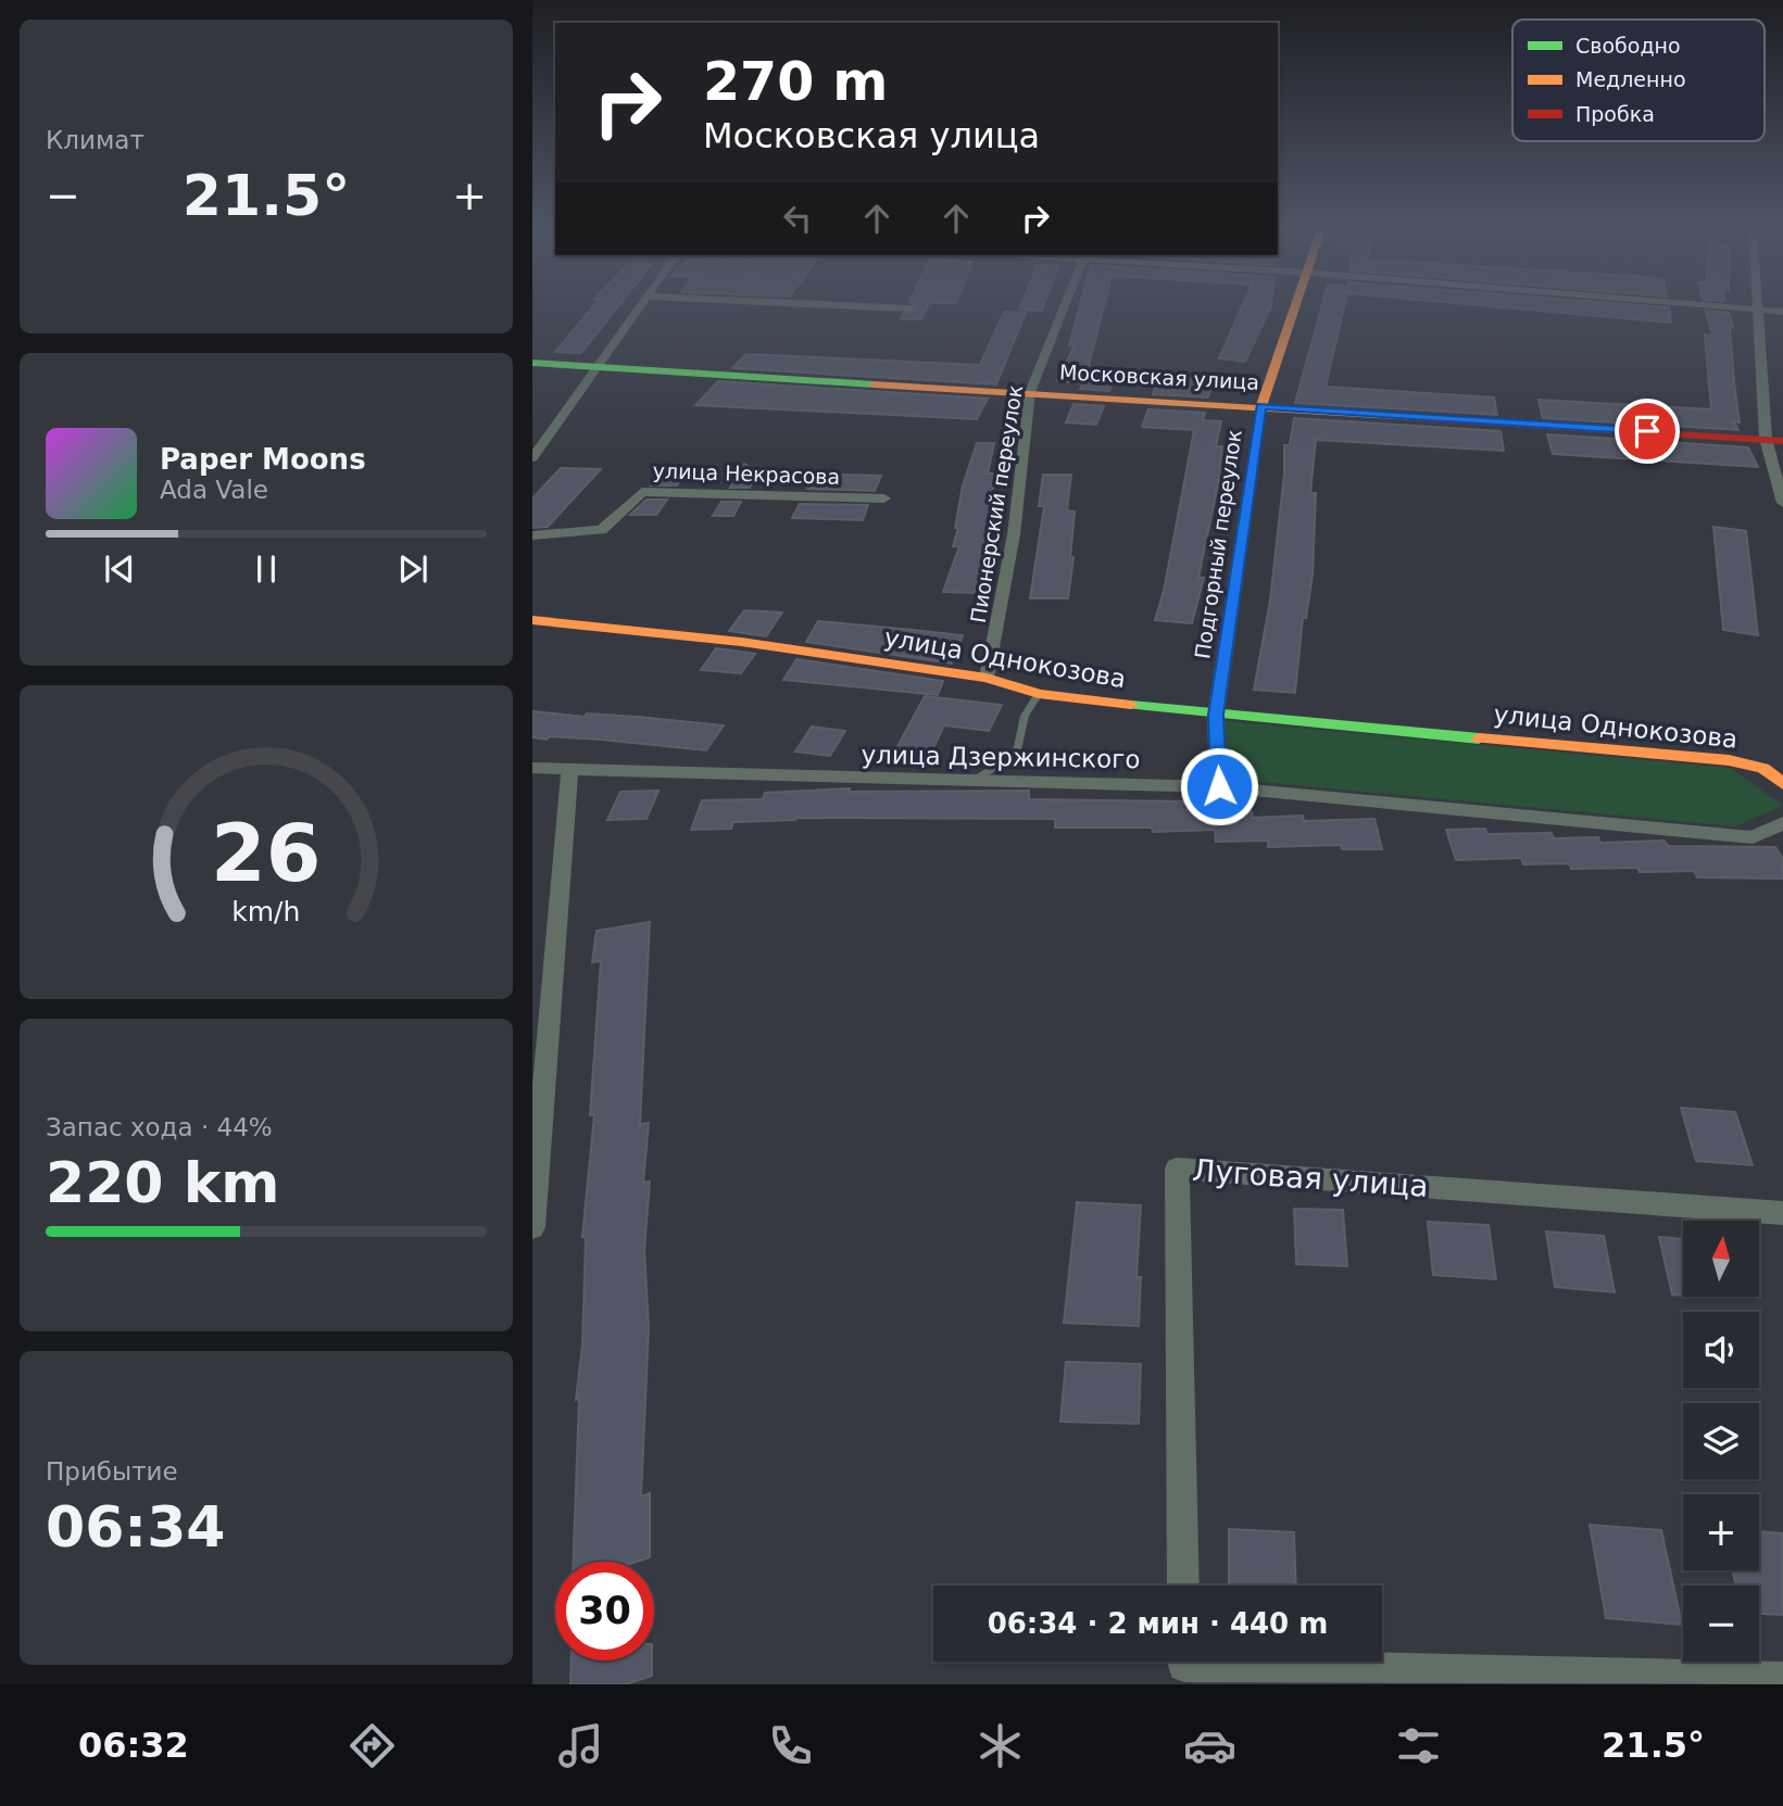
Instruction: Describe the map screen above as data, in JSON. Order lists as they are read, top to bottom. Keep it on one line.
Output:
{"streets":{"street":["Московская улица","улица Некрасова","Пионерский переулок","Подгорный переулок","улица Однокозова","улица Дзержинского","Луговая улица"]},"crossings":[["Московская улица","Пионерский переулок"],["Московская улица","Подгорный переулок"],["Пионерский переулок","улица Однокозова"],["Подгорный переулок","улица Однокозова"],["Подгорный переулок","улица Дзержинского"]],"legend":["Свободно","Медленно","Пробка"],"north":"top","page":{"tile":["Климат",["Запас хода · 44%","220 km"],["Прибытие","06:34"]],"turn":["270 m","Московская улица"],"heat":["−","21.5°","+"],"song":["Paper Moons","Ada Vale"],"map_buttons":["+","−"],"limit":"30","trip":"06:34 · 2 мин · 440 m","tabs":["06:32","21.5°"],"gauge":["26","km/h"]}}
